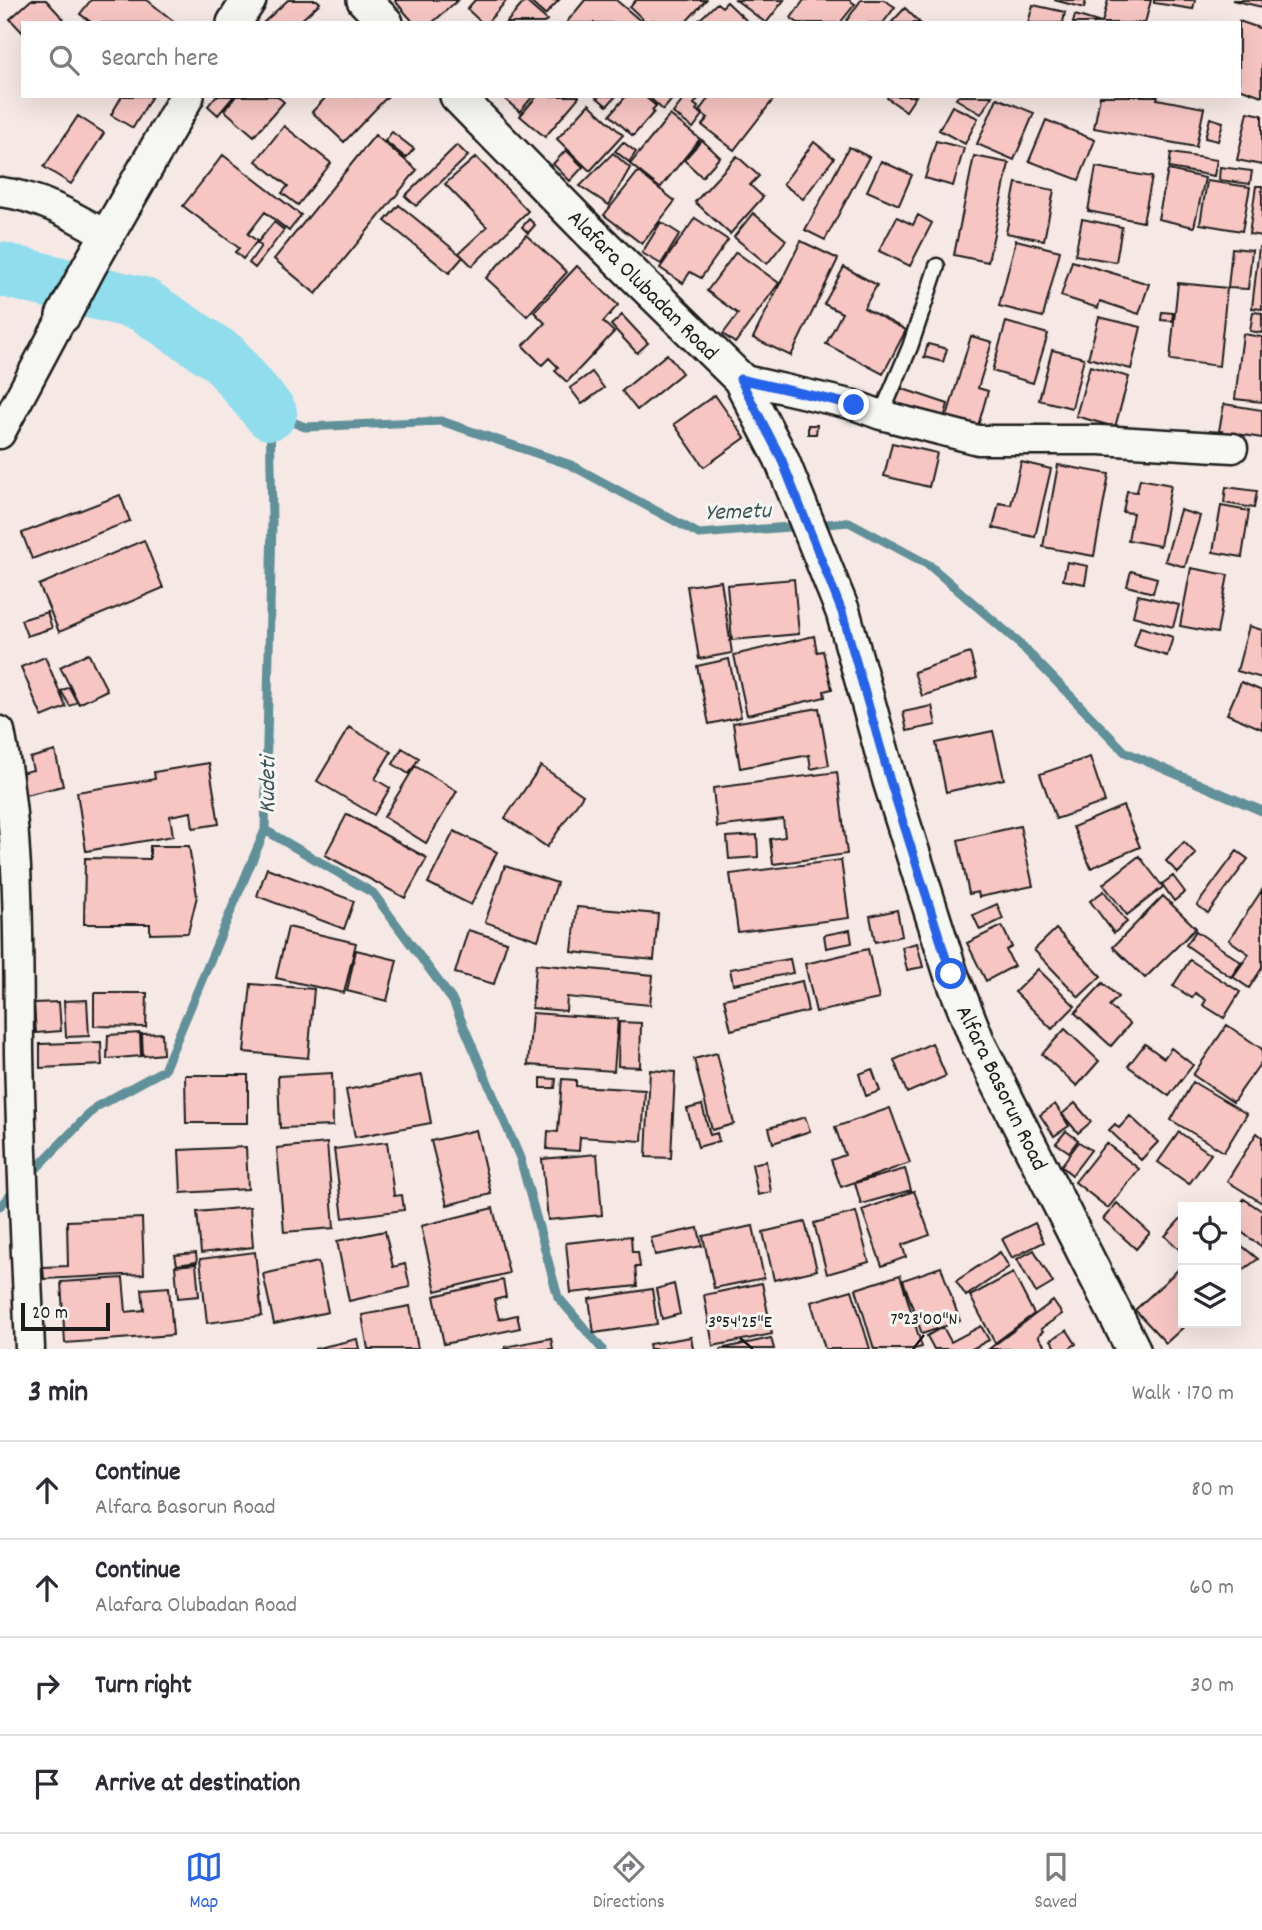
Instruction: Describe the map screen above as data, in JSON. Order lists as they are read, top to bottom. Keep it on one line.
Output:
{"streets":{"street":["Alafara Olubadan Road","Alfara Basorun Road"]},"crossings":[["Alafara Olubadan Road","Alfara Basorun Road"]],"water":["Yemetu","Kudeti"],"scale_bar":"20 m","page":{"search":"Search here","scale":"20 m","heading":["3 min","Walk · 170 m"],"list":[["Continue","Alfara Basorun Road","80 m"],["Continue","Alafara Olubadan Road","60 m"],["Turn right","30 m"],"Arrive at destination"],"nav":["Map","Directions","Saved"]},"coordinates":["7°23'00\"N","3°54'25\"E"]}
